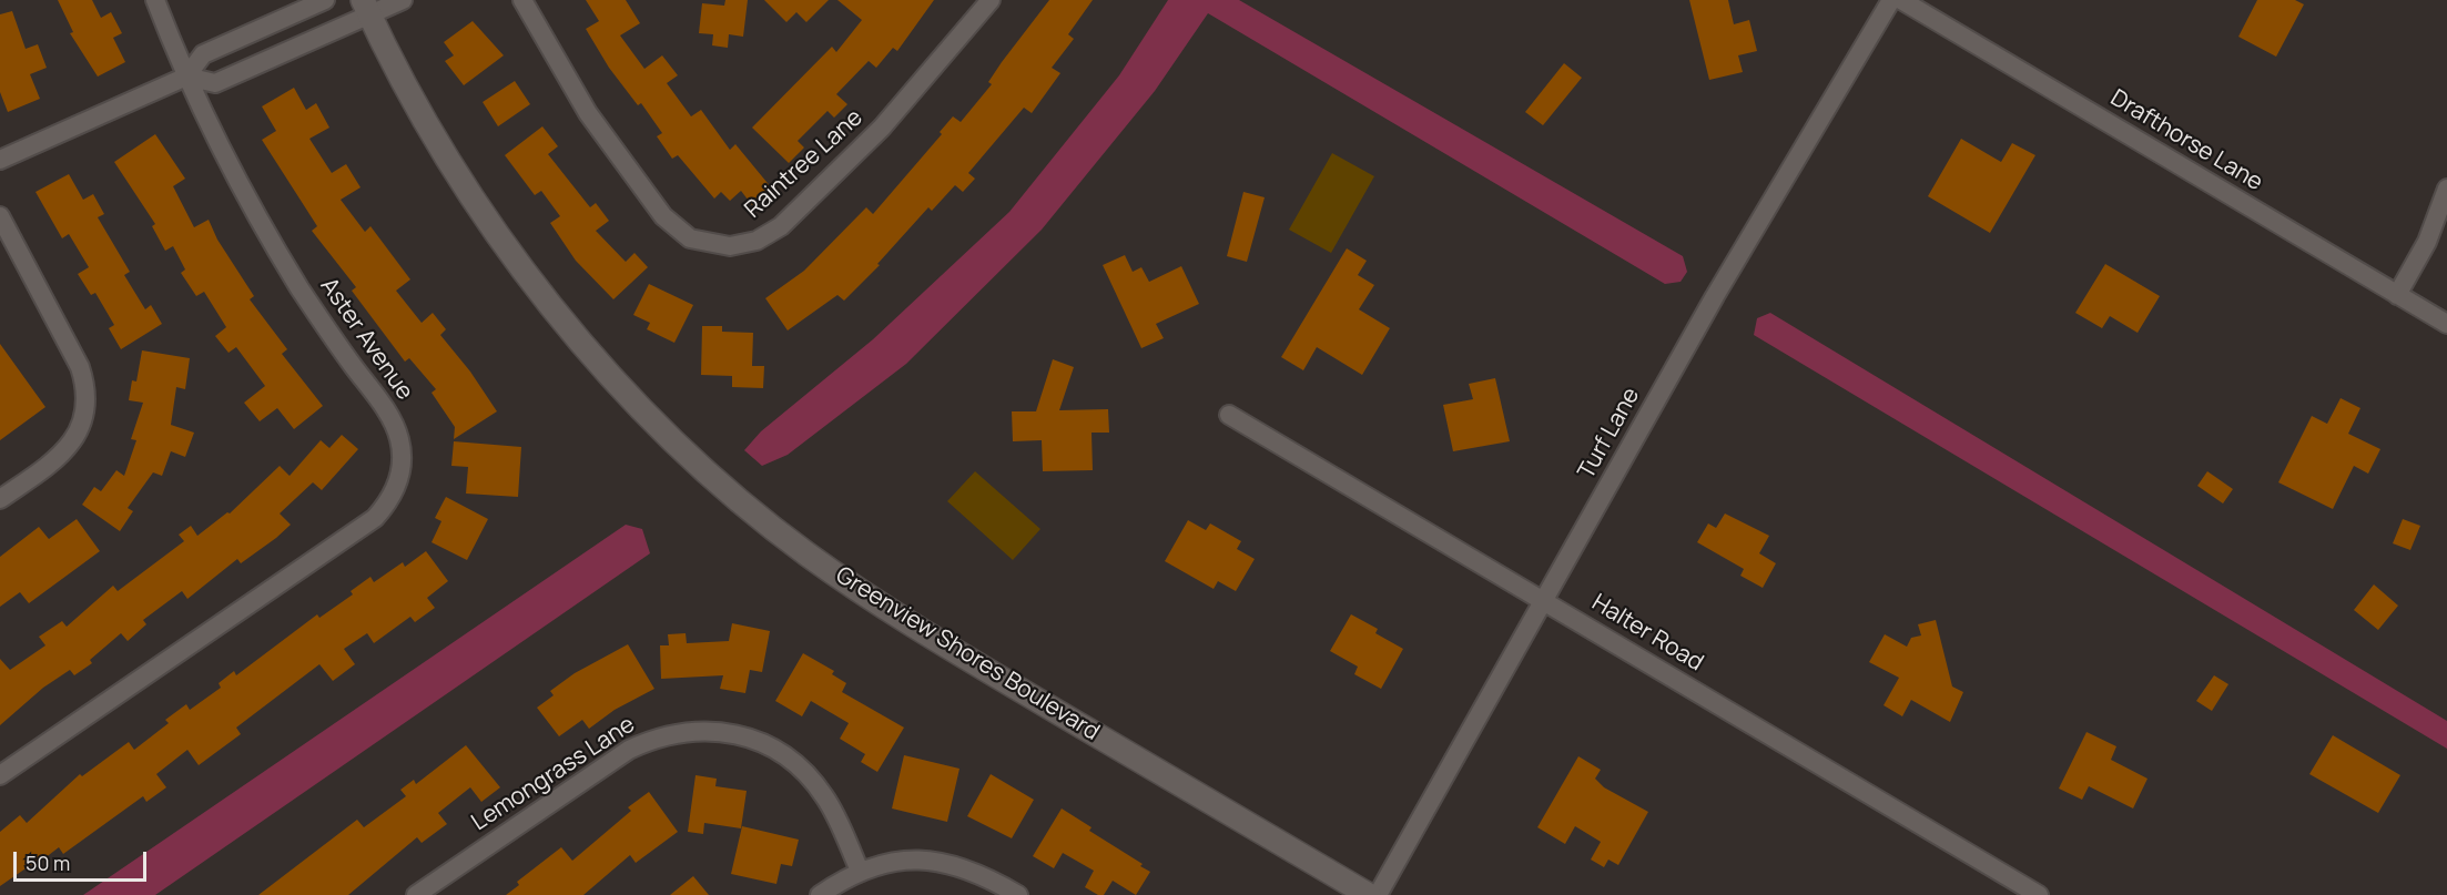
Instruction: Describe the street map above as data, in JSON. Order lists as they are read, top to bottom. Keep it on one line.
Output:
{"streets":{"street":["Drafthorse Lane","Raintree Lane","Aster Avenue","Turf Lane","Halter Road","Greenview Shores Boulevard","Lemongrass Lane"]},"crossings":[["Turf Lane","Halter Road"]],"scale_bar":"50 m"}
